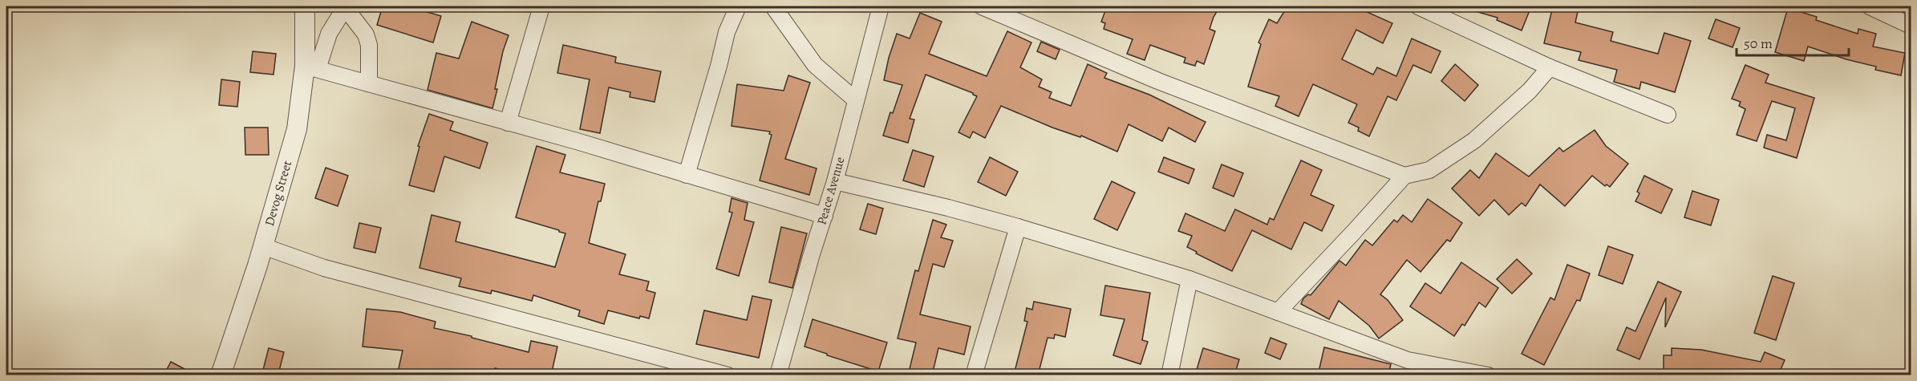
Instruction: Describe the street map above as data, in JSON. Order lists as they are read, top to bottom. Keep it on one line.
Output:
{"streets":{"street":["Peace Avenue","Devog Street"]},"scale_bar":"50 m"}
